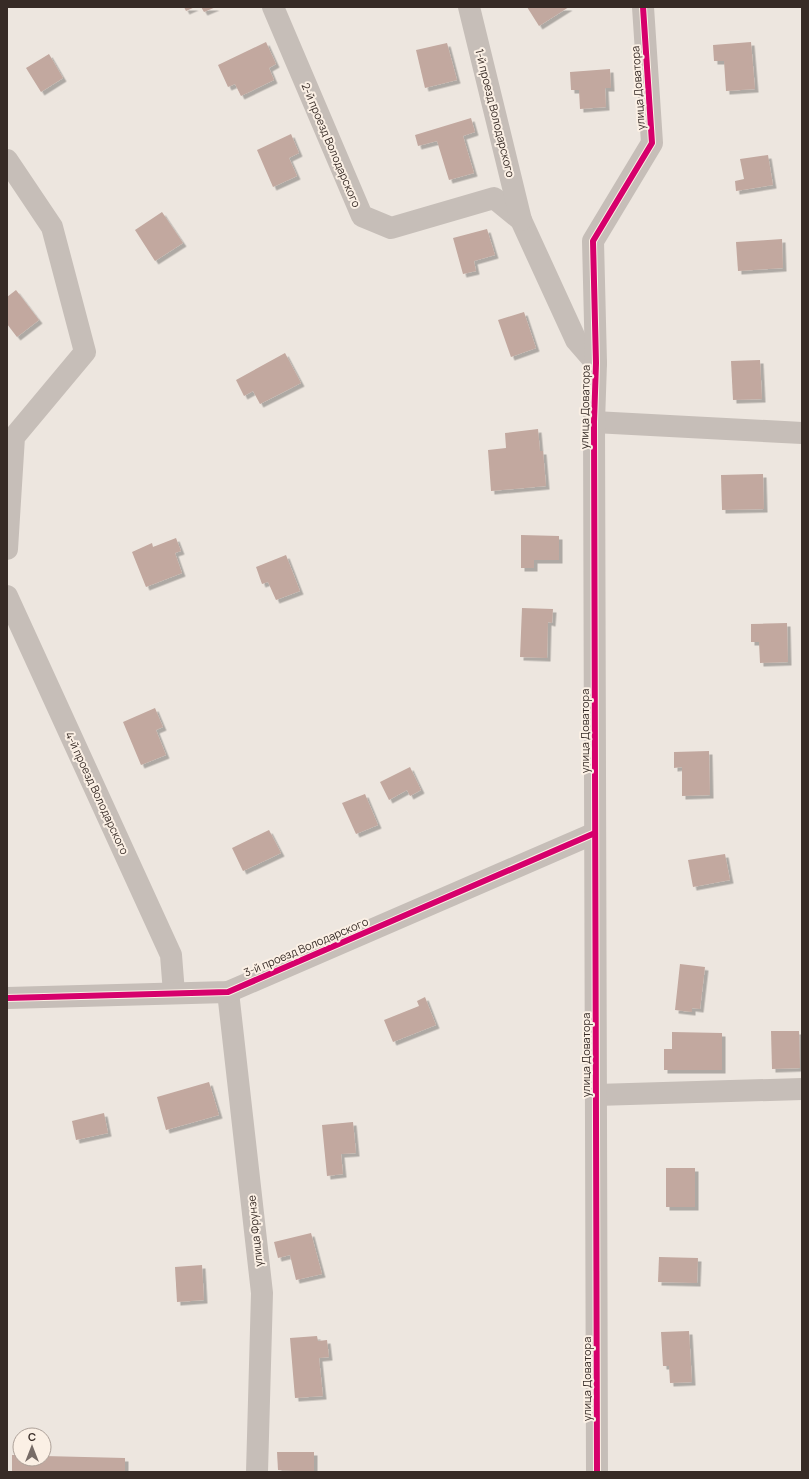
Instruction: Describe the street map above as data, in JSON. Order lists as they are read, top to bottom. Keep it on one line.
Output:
{"streets":{"street":["улица Доватора","1-й проезд Володарского","2-й проезд Володарского","4-й проезд Володарского","3-й проезд Володарского","улица Фрунзе"]},"crossings":[["улица Доватора","2-й проезд Володарского"],["улица Доватора","3-й проезд Володарского"],["1-й проезд Володарского","2-й проезд Володарского"],["4-й проезд Володарского","3-й проезд Володарского"],["3-й проезд Володарского","улица Фрунзе"]],"north":"top"}
